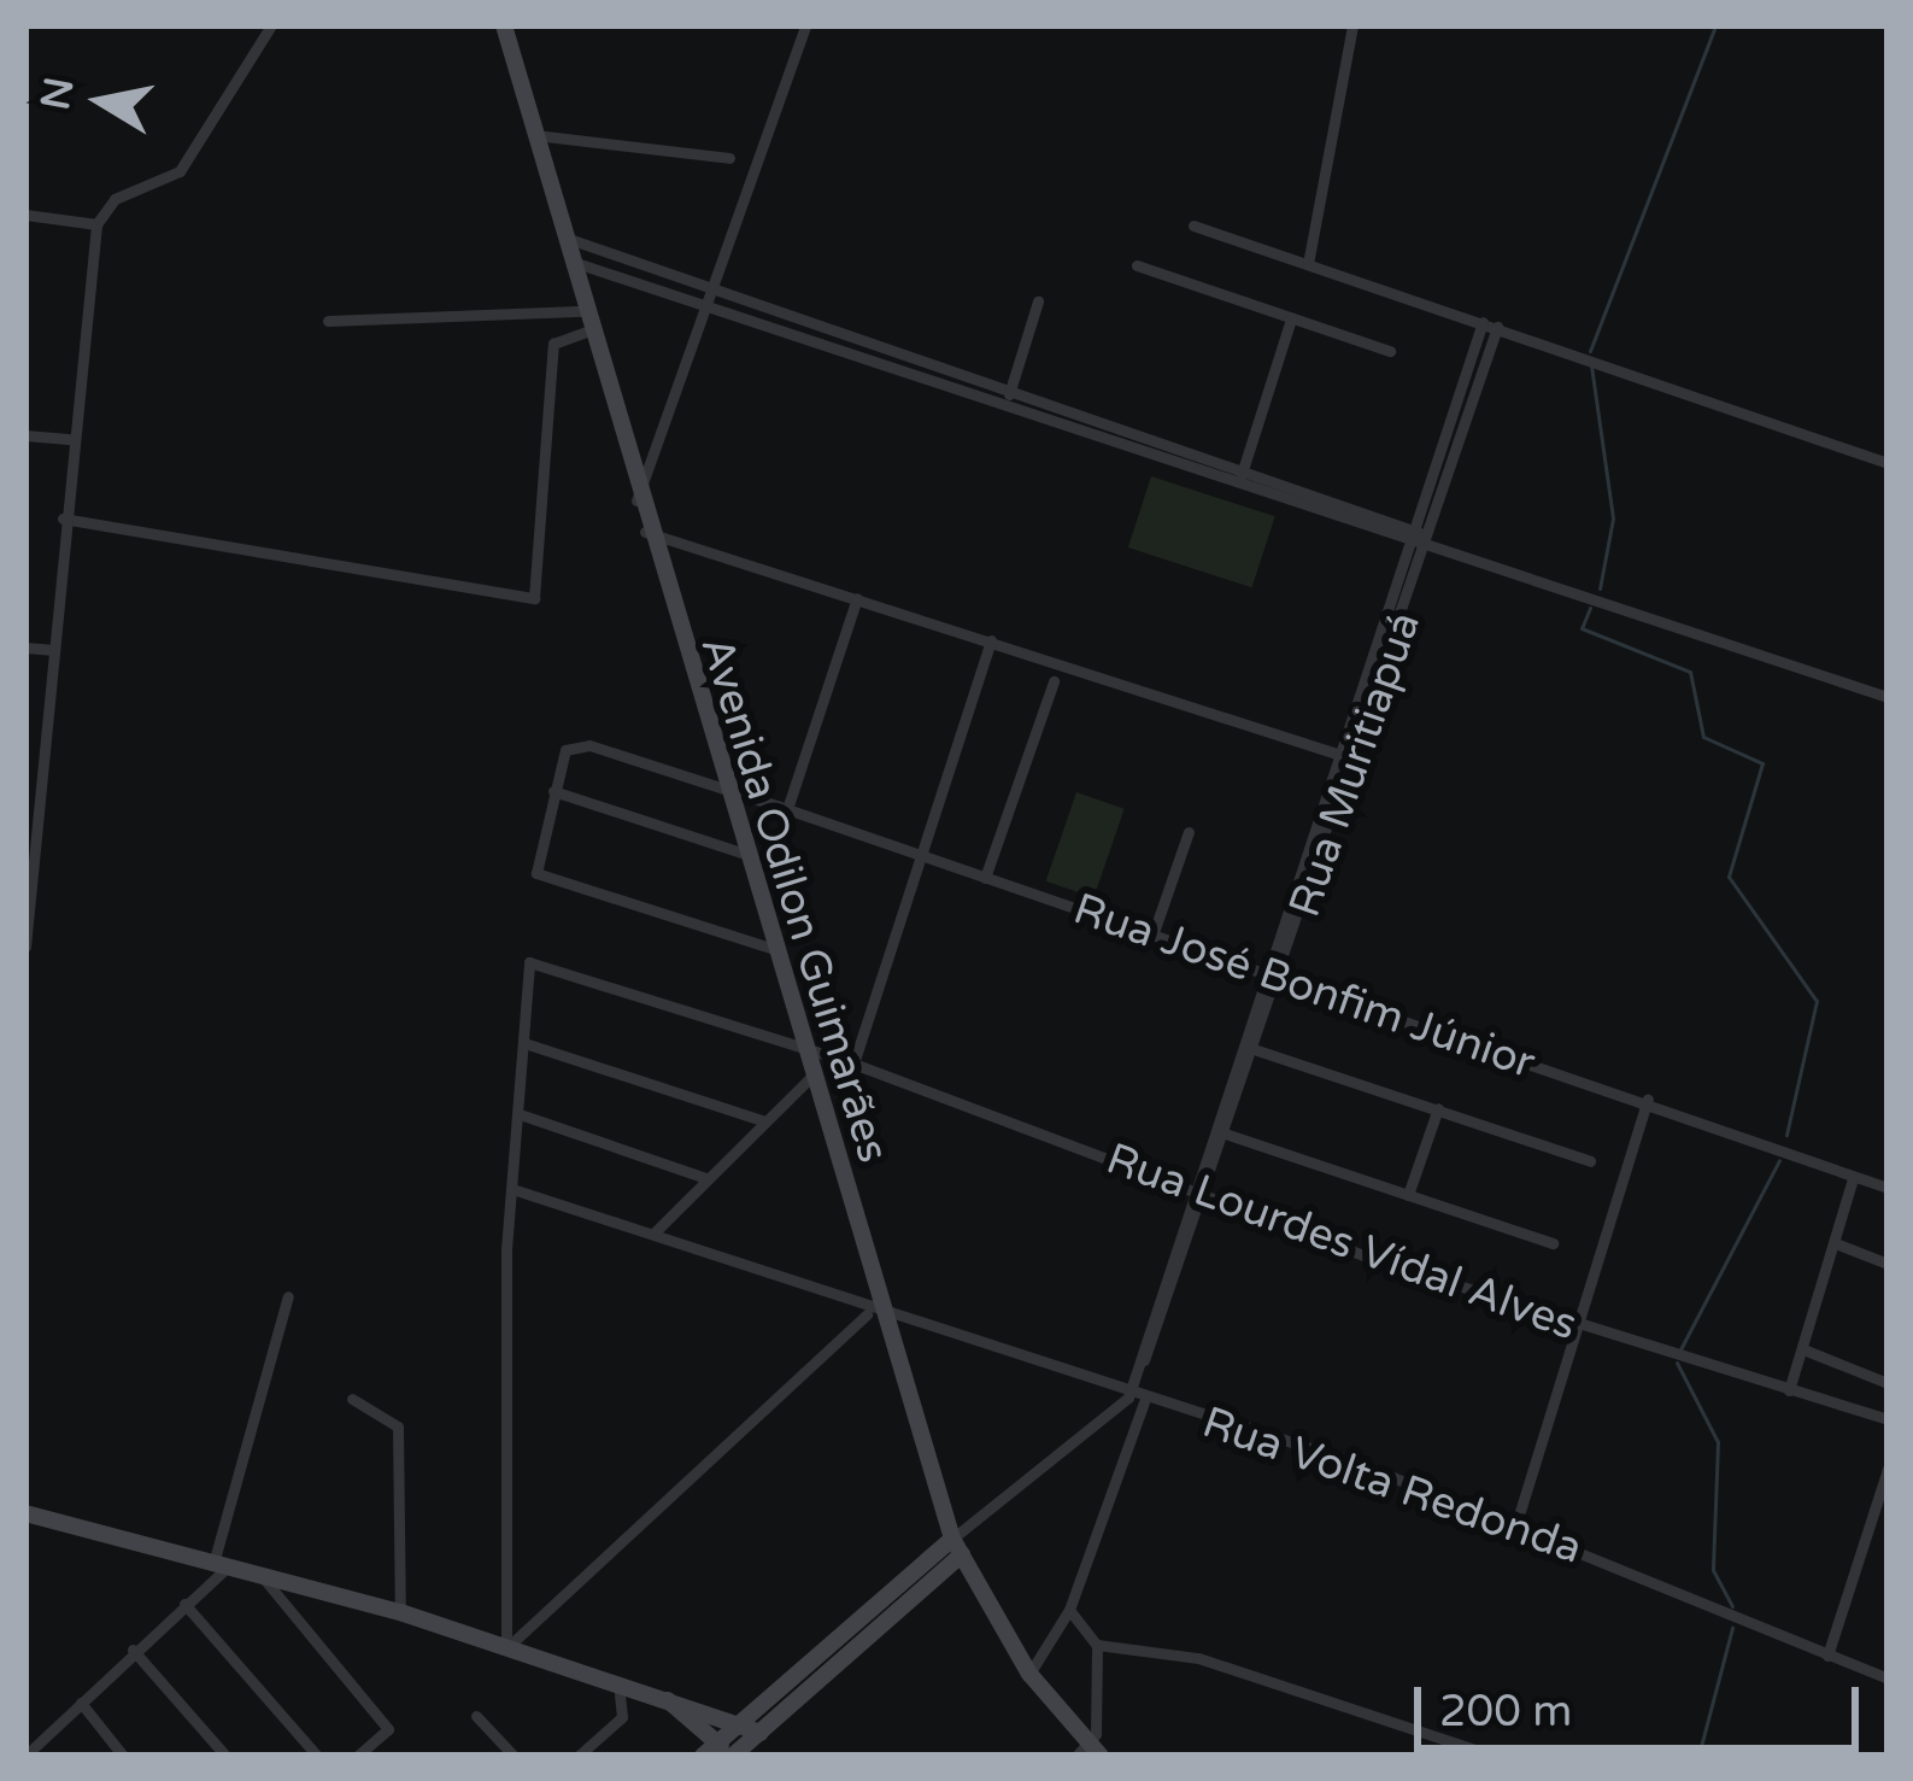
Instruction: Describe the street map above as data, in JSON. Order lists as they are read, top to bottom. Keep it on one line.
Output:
{"streets":{"street":["Rua Muritiapuá","Avenida Odilon Guimarães","Rua José Bonfim Júnior","Rua Lourdes Vídal Alves","Rua Volta Redonda"]},"crossings":[["Rua Muritiapuá","Rua José Bonfim Júnior"],["Rua Muritiapuá","Rua Lourdes Vídal Alves"],["Rua Muritiapuá","Rua Volta Redonda"],["Avenida Odilon Guimarães","Rua José Bonfim Júnior"],["Avenida Odilon Guimarães","Rua Lourdes Vídal Alves"],["Avenida Odilon Guimarães","Rua Volta Redonda"]],"scale_bar":"200 m","north":"left"}
